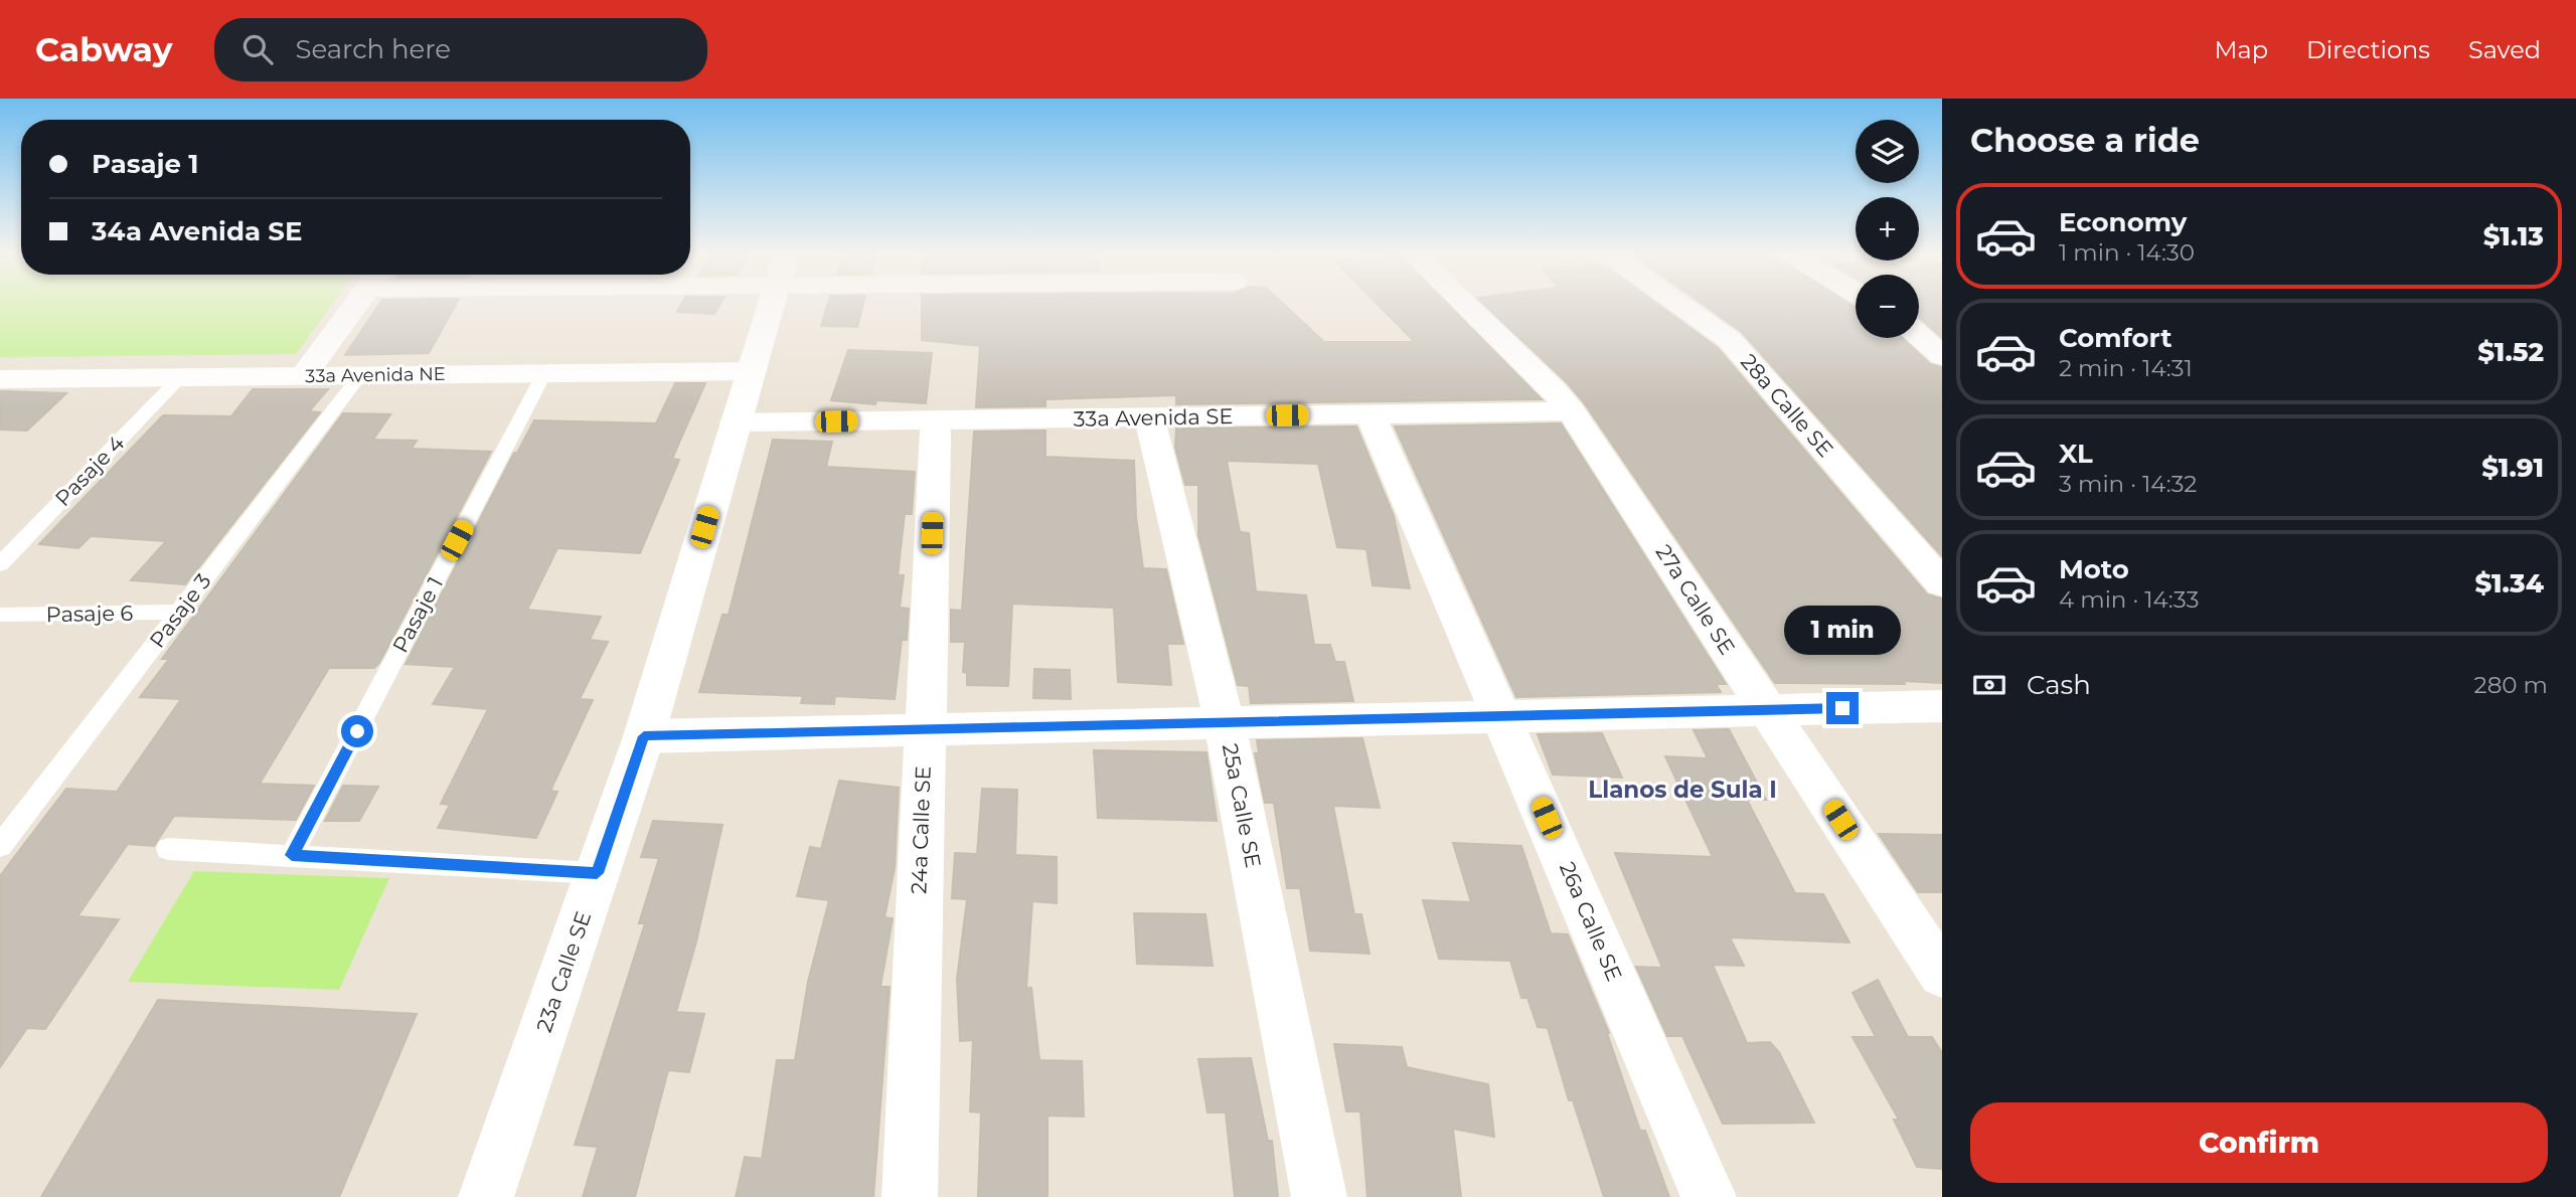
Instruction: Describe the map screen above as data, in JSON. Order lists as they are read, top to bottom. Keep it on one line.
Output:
{"streets":{"street":["33a Avenida NE","28a Calle SE","33a Avenida SE","27a Calle SE","25a Calle SE","24a Calle SE","26a Calle SE","23a Calle SE"],"lane":["Pasaje 4","Pasaje 3","Pasaje 6","Pasaje 1"]},"crossings":[["33a Avenida NE","Pasaje 4"],["33a Avenida NE","Pasaje 3"],["33a Avenida NE","Pasaje 1"],["33a Avenida NE","23a Calle SE"],["33a Avenida SE","27a Calle SE"],["33a Avenida SE","25a Calle SE"],["33a Avenida SE","24a Calle SE"],["33a Avenida SE","26a Calle SE"],["33a Avenida SE","23a Calle SE"],["Pasaje 3","Pasaje 6"]],"districts":["Llanos de Sula I"],"page":{"header":"Cabway","search":"Search here","nav":["Map","Directions","Saved"],"heading":"Choose a ride","map_buttons":["+","−"],"banner":["Pasaje 1","34a Avenida SE"],"list":[{"name":"Economy","note":"1 min · 14:30","value":"$1.13"},{"name":"Comfort","note":"2 min · 14:31","value":"$1.52"},{"name":"XL","note":"3 min · 14:32","value":"$1.91"},{"name":"Moto","note":"4 min · 14:33","value":"$1.34"}],"bubble":"1 min","pay":["Cash","280 m"],"buttons":"Confirm"}}
